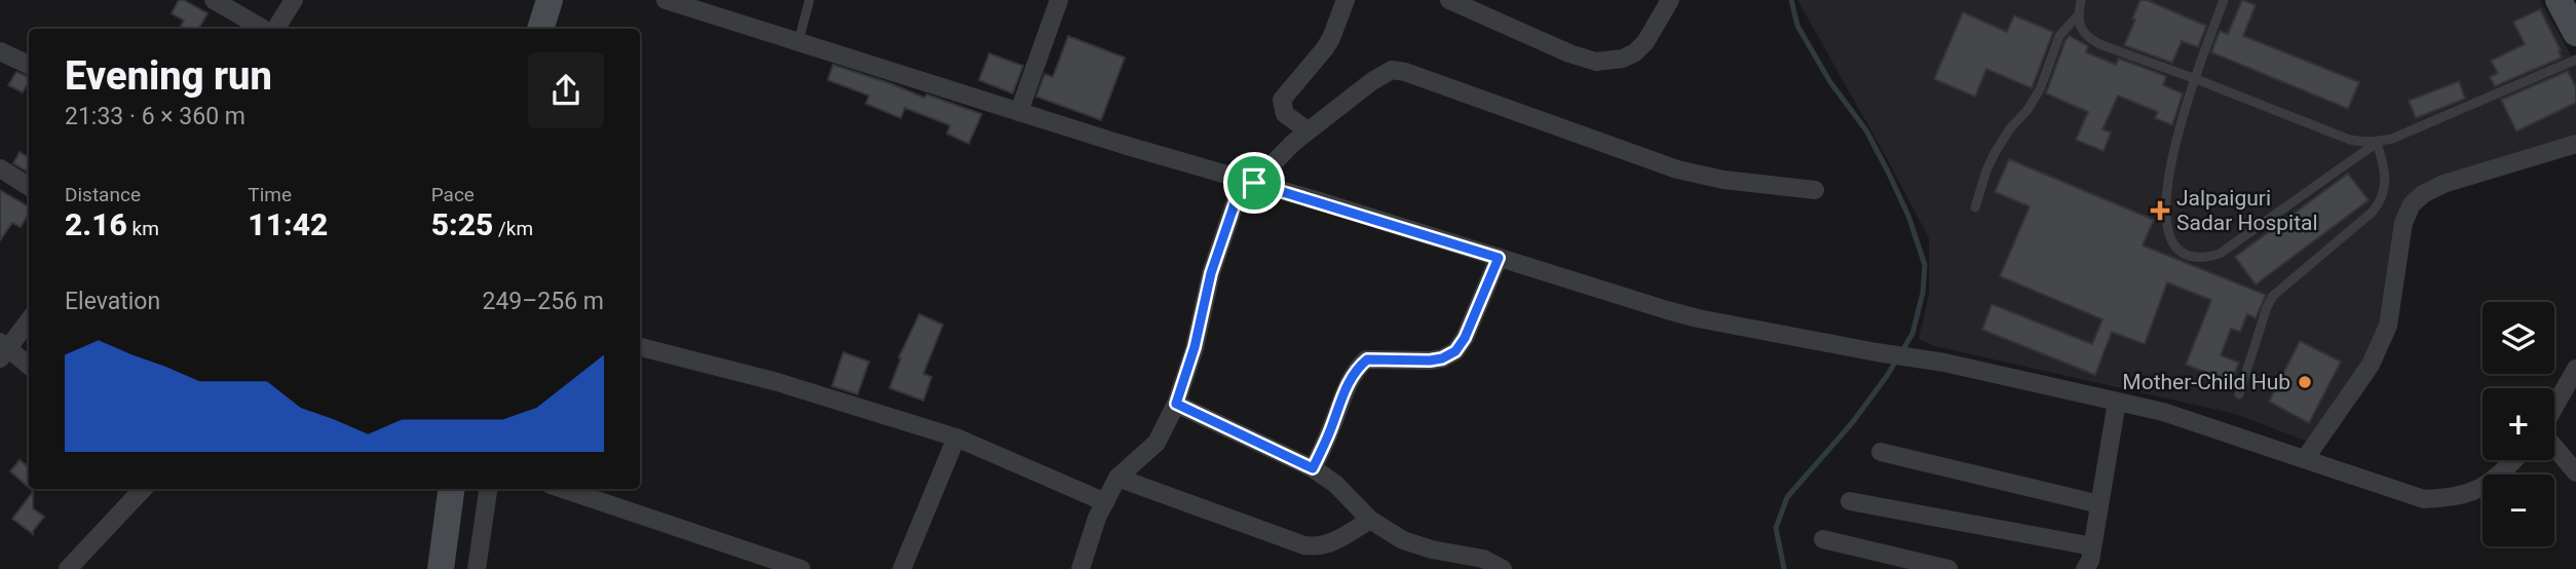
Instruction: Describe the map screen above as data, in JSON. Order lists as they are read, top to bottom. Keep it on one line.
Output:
{"places":{"health":["Jalpaiguri Sadar Hospital"],"other":["Mother-Child Hub"]},"page":{"heading":["Evening run","21:33 · 6 × 360 m"],"stats":[["Distance","2.16 km"],["Time","11:42"],["Pace","5:25 /km"]],"chart":["Elevation","249–256 m"],"map_buttons":["+","−"]}}
